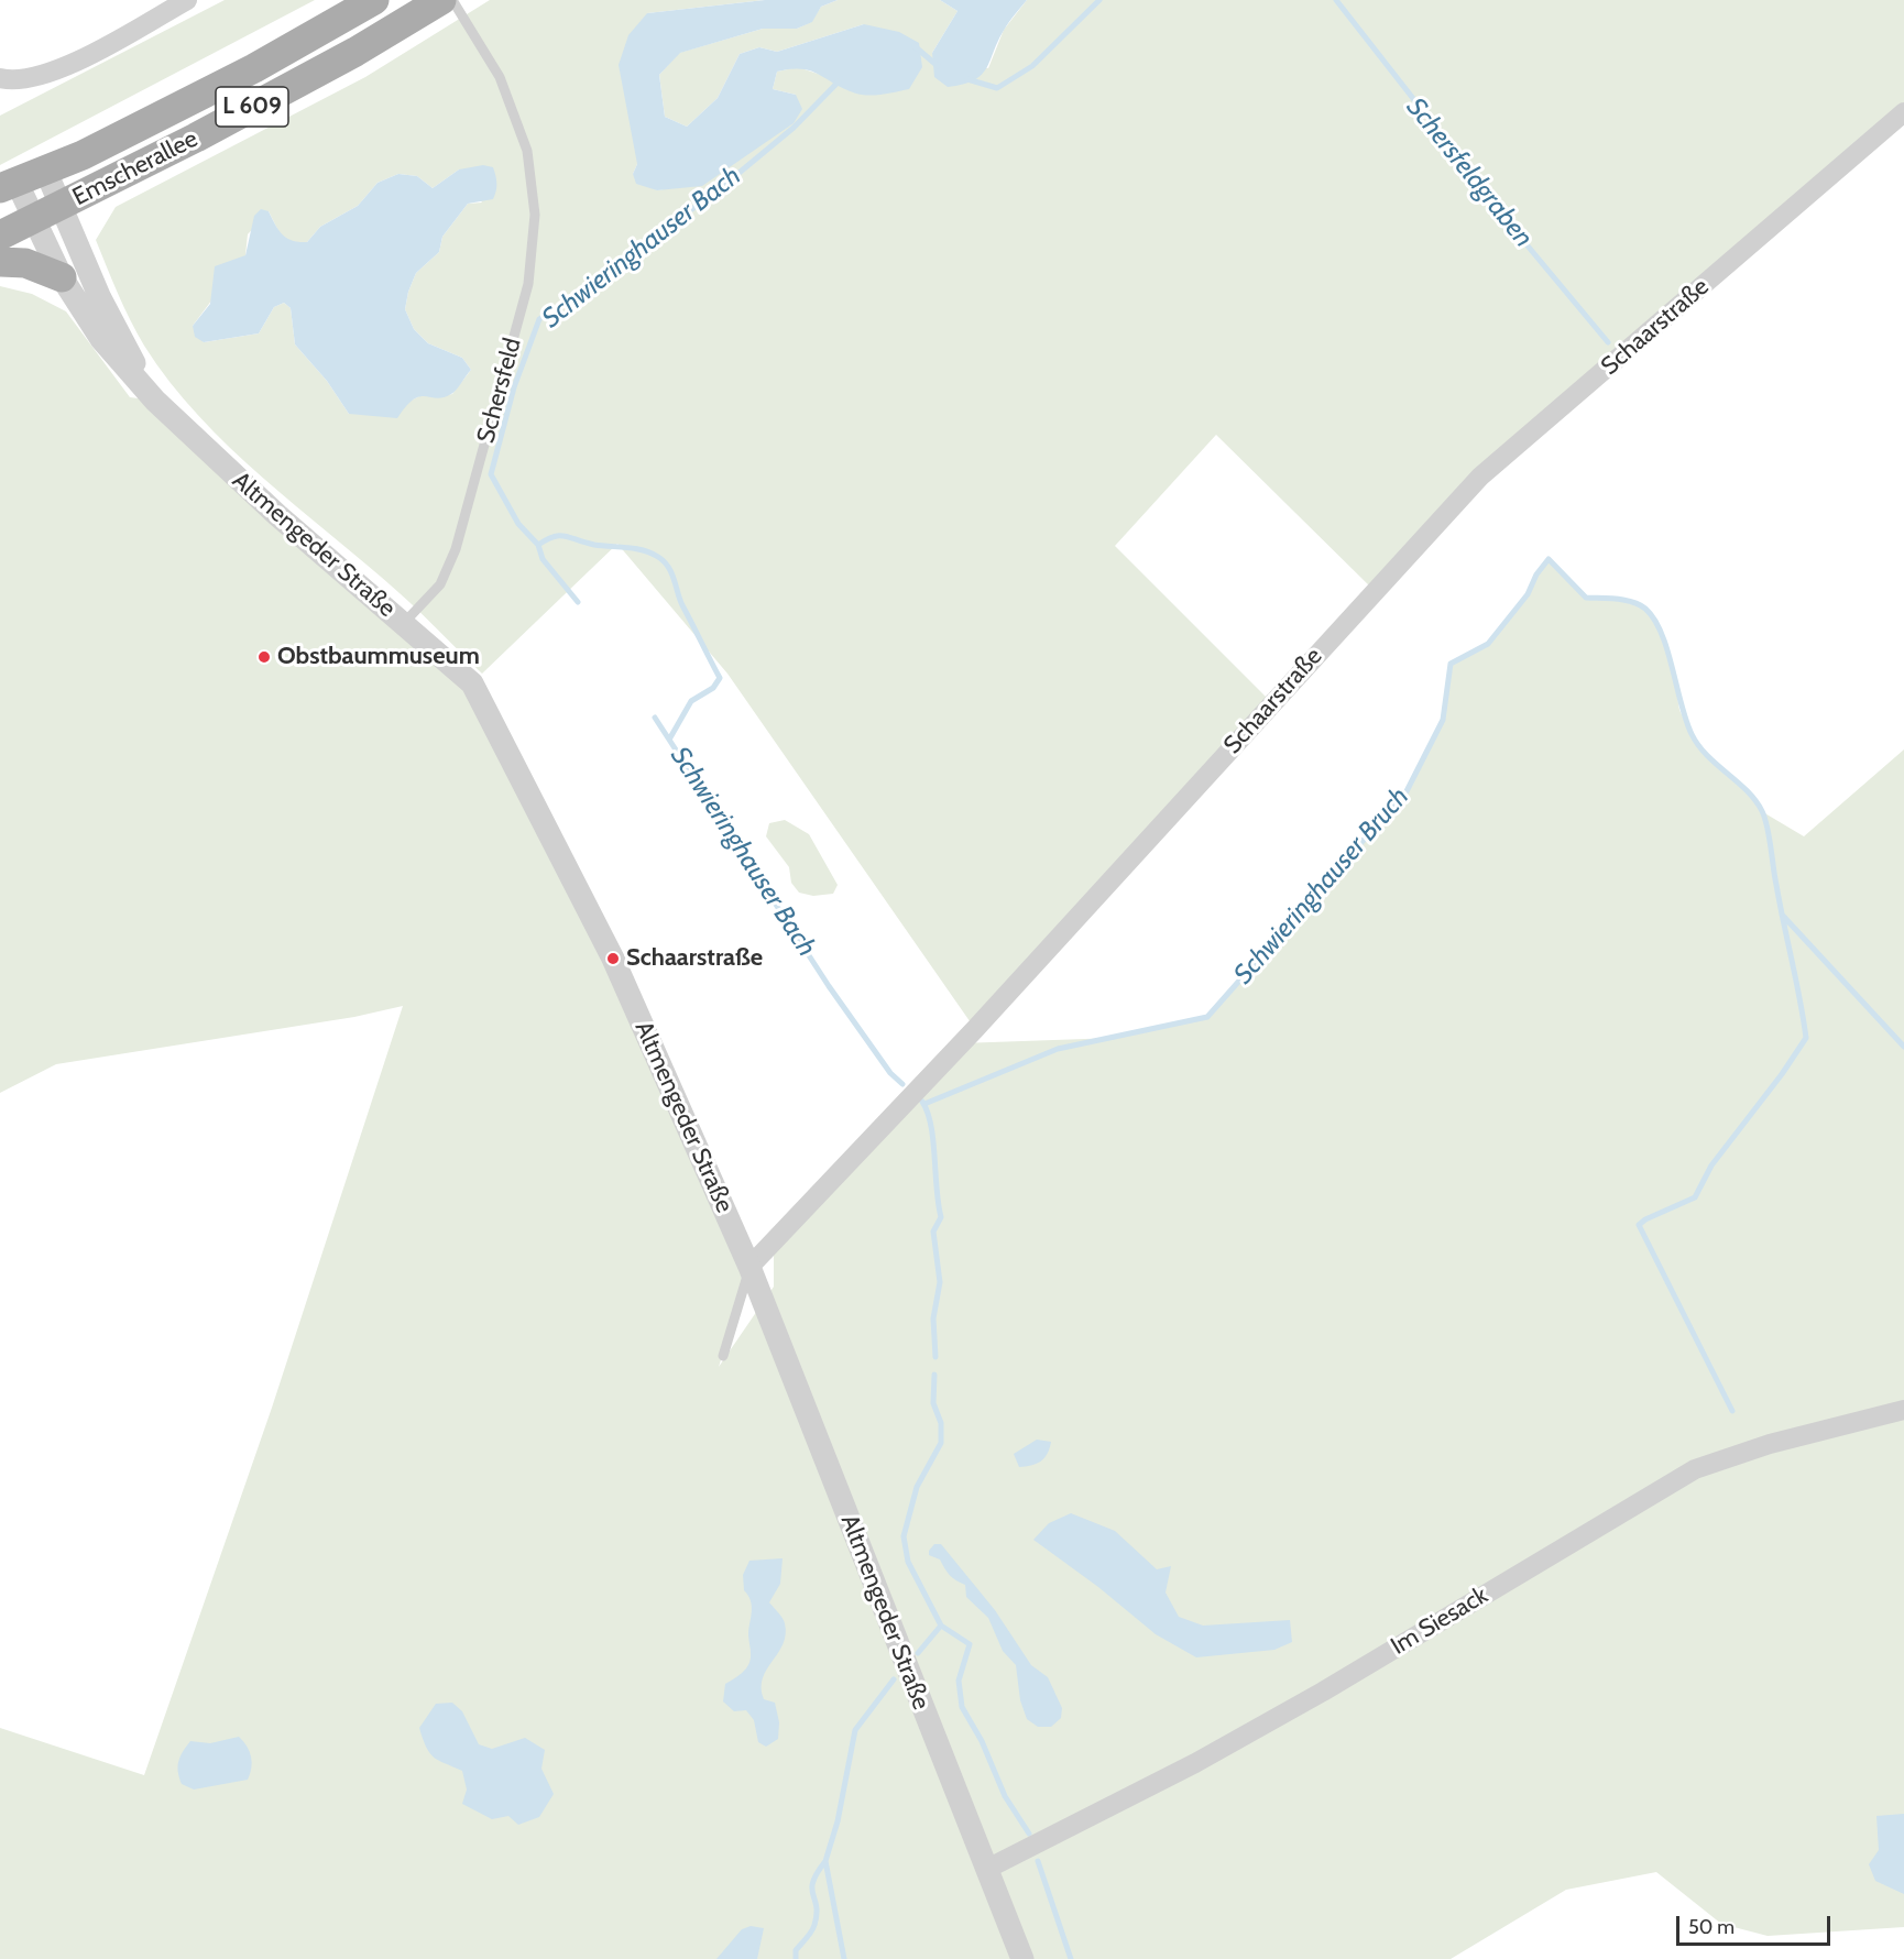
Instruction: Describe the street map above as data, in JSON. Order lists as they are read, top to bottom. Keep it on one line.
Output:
{"streets":{"main road":["L 609","Emscherallee"],"street":["Schaarstraße","Altmengeder Straße","Im Siesack"],"lane":["Schersfeld"]},"crossings":[["Emscherallee","Schersfeld"],["Emscherallee","Altmengeder Straße"],["Schaarstraße","Altmengeder Straße"],["Schersfeld","Altmengeder Straße"],["Altmengeder Straße","Im Siesack"]],"water":["Schersfeldgraben","Schwieringhauser Bach","Schwieringhauser Bruch"],"places":["Obstbaummuseum","Schaarstraße"],"scale_bar":"50 m"}
